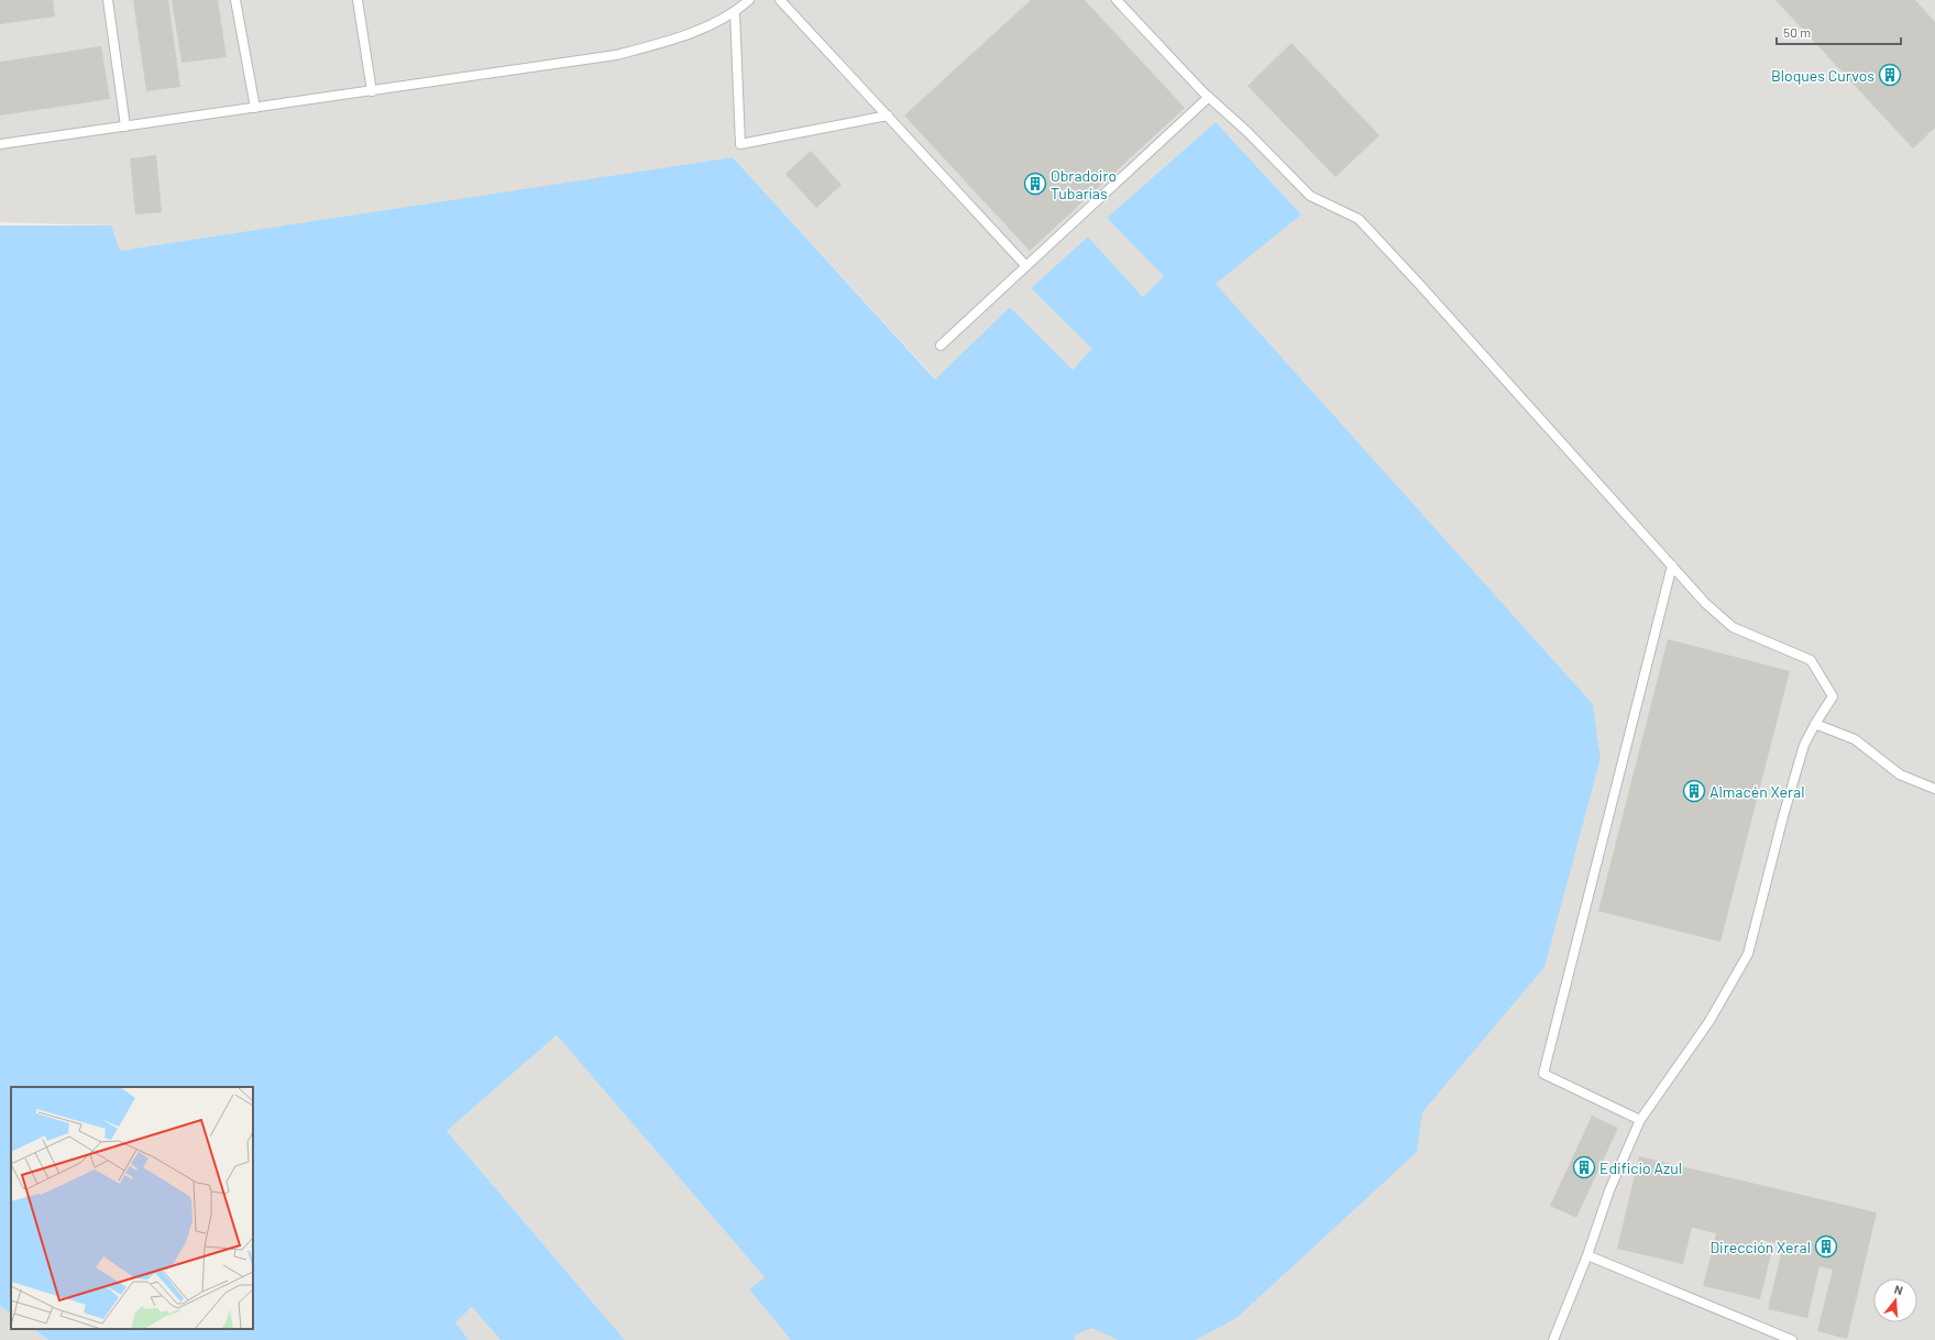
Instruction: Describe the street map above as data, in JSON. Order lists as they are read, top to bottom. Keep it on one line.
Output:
{"places":{"building":["Bloques Curvos","Obradoiro Tubarías","Almacén Xeral","Edificio Azul","Dirección Xeral"]},"scale_bar":"50 m","north":"top"}
